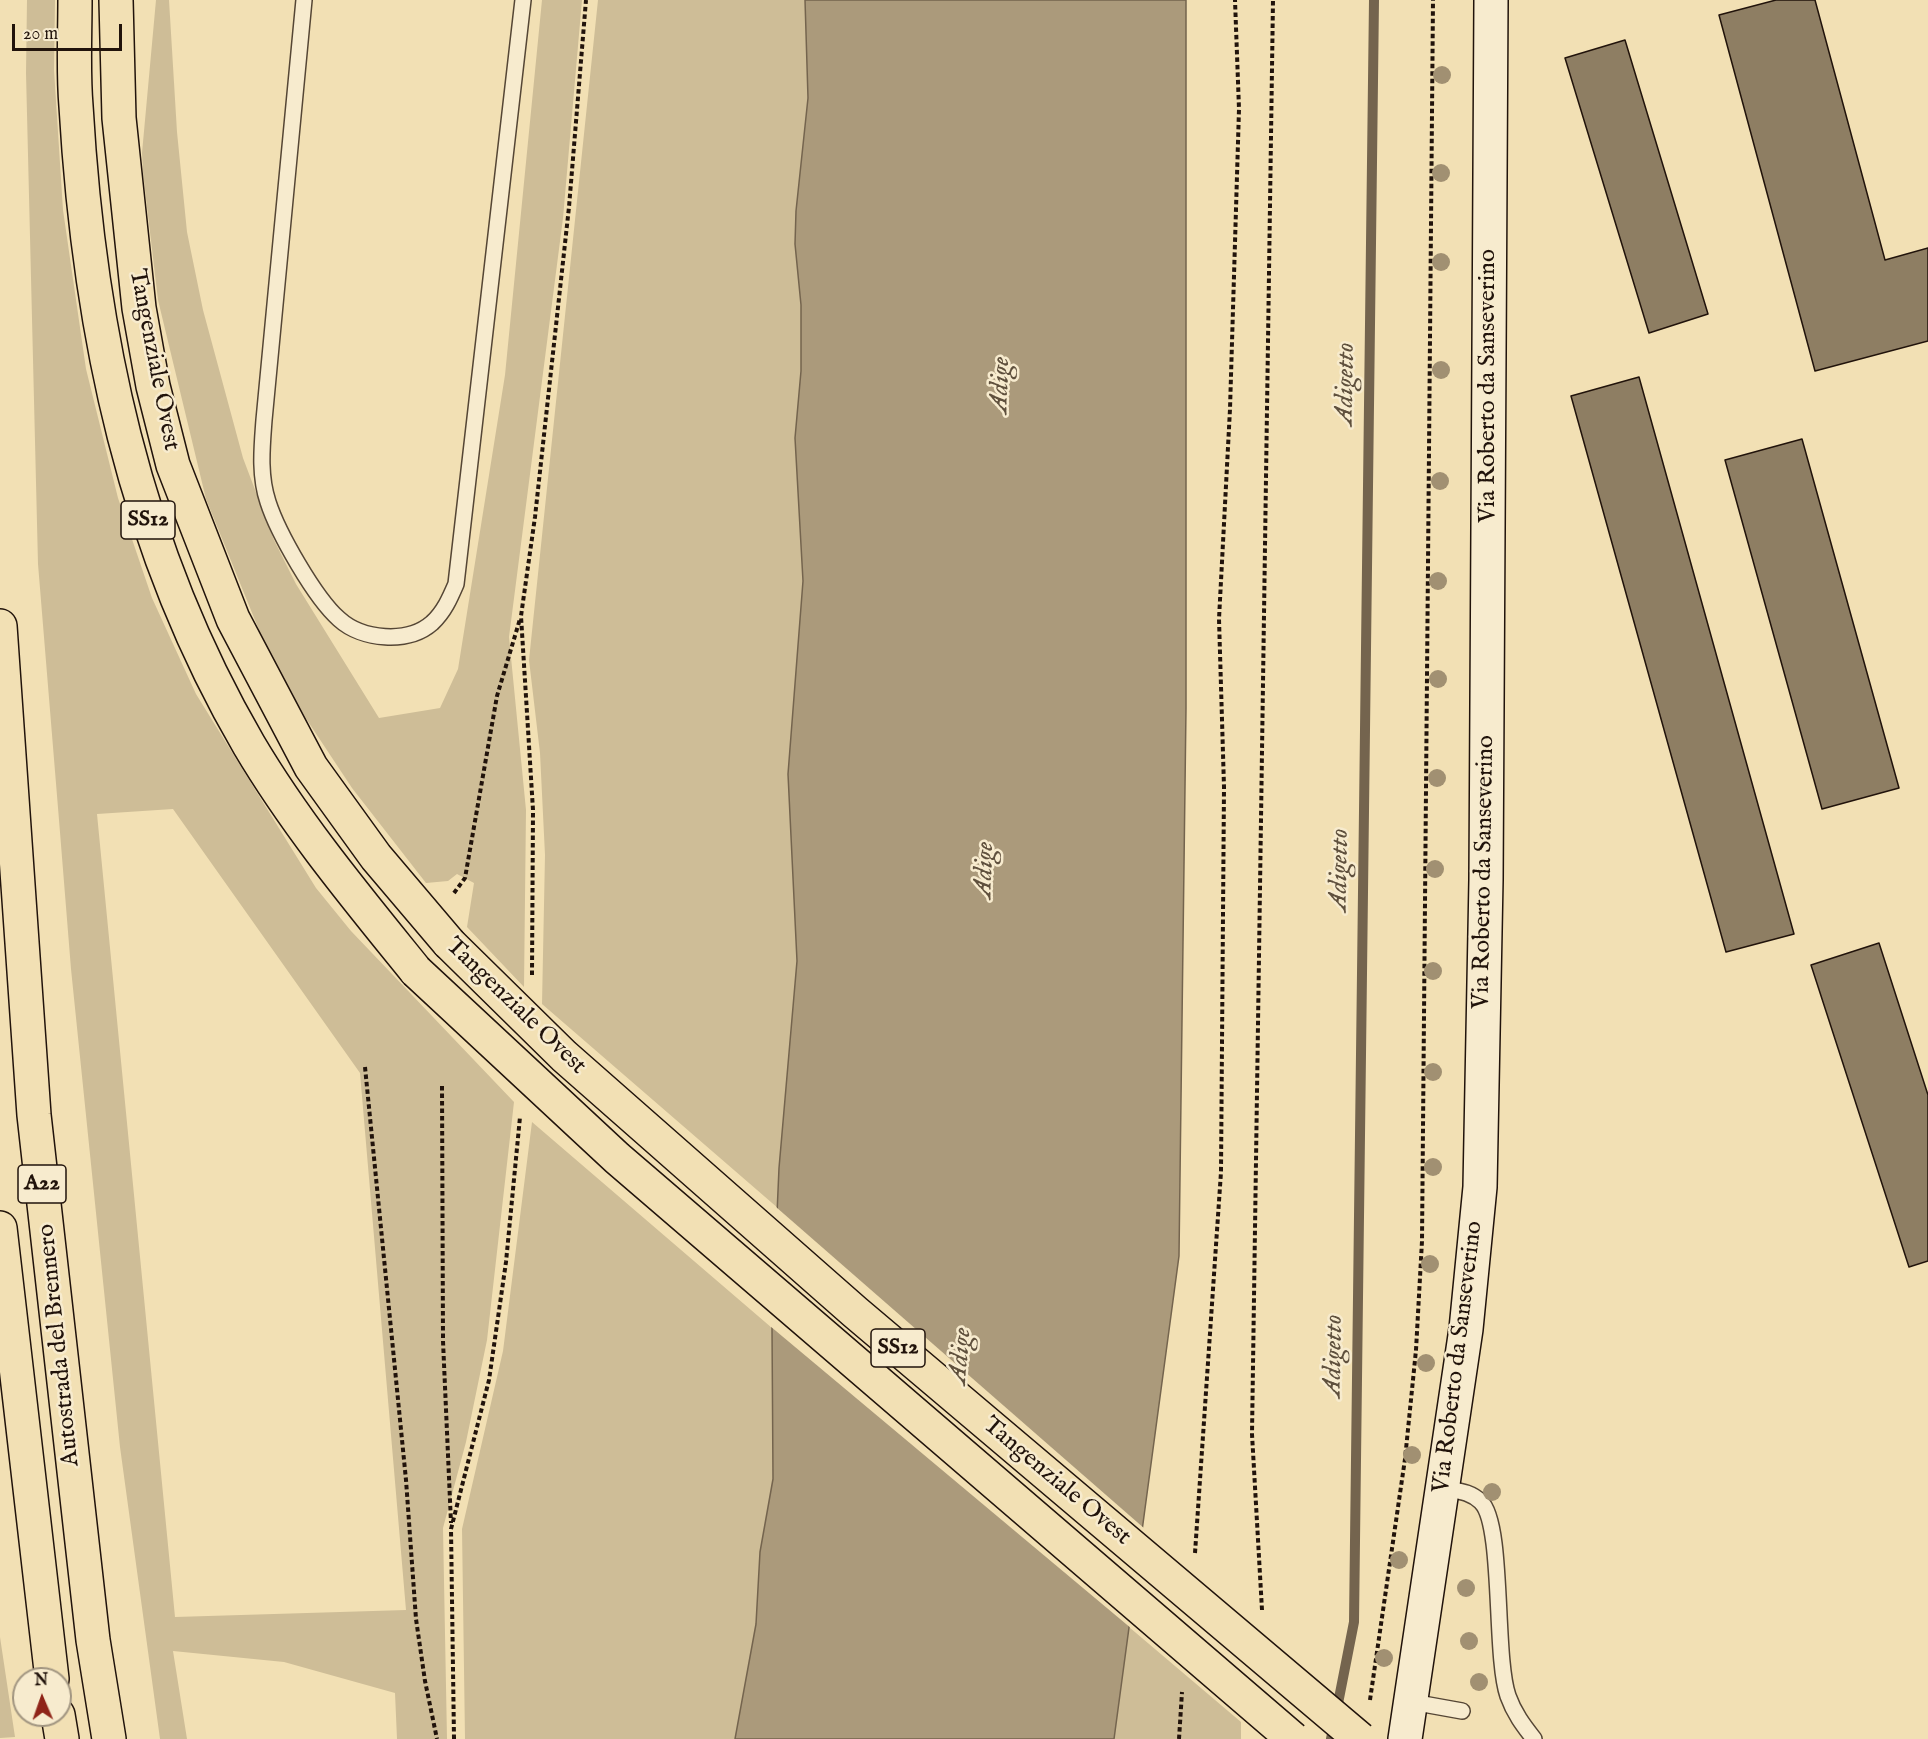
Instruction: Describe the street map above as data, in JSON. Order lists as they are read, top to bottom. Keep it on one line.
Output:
{"streets":{"highway":["Tangenziale Ovest","SS12","A22","Autostrada del Brennero"],"street":["Via Roberto da Sanseverino"]},"water":["Adigetto","Adige"],"scale_bar":"20 m","north":"top"}
